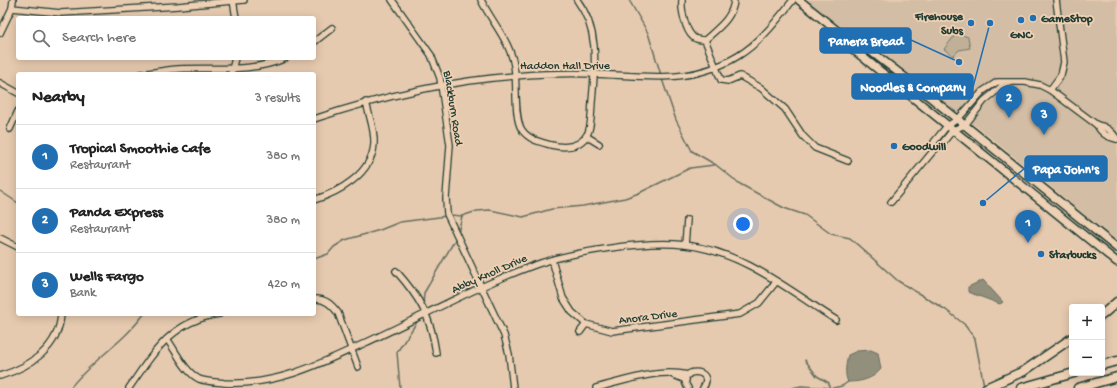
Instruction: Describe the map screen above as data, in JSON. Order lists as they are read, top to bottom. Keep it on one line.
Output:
{"streets":{"street":["Haddon Hall Drive","Blackburn Road","Abby Knoll Drive","Anora Drive"]},"crossings":[["Haddon Hall Drive","Blackburn Road"],["Blackburn Road","Abby Knoll Drive"],["Abby Knoll Drive","Anora Drive"]],"places":["GameStop","GNC","Firehouse Subs","Noodles & Company","Panera Bread","Goodwill","Papa John's","Starbucks"],"page":{"search":"Search here","heading":["Nearby","3 results"],"pins":["2","3","1"],"list":[{"mark":"1","name":"Tropical Smoothie Cafe","note":"Restaurant","value":"380 m"},{"mark":"2","name":"Panda Express","note":"Restaurant","value":"380 m"},{"mark":"3","name":"Wells Fargo","note":"Bank","value":"420 m"}],"map_buttons":["+","−"]}}
